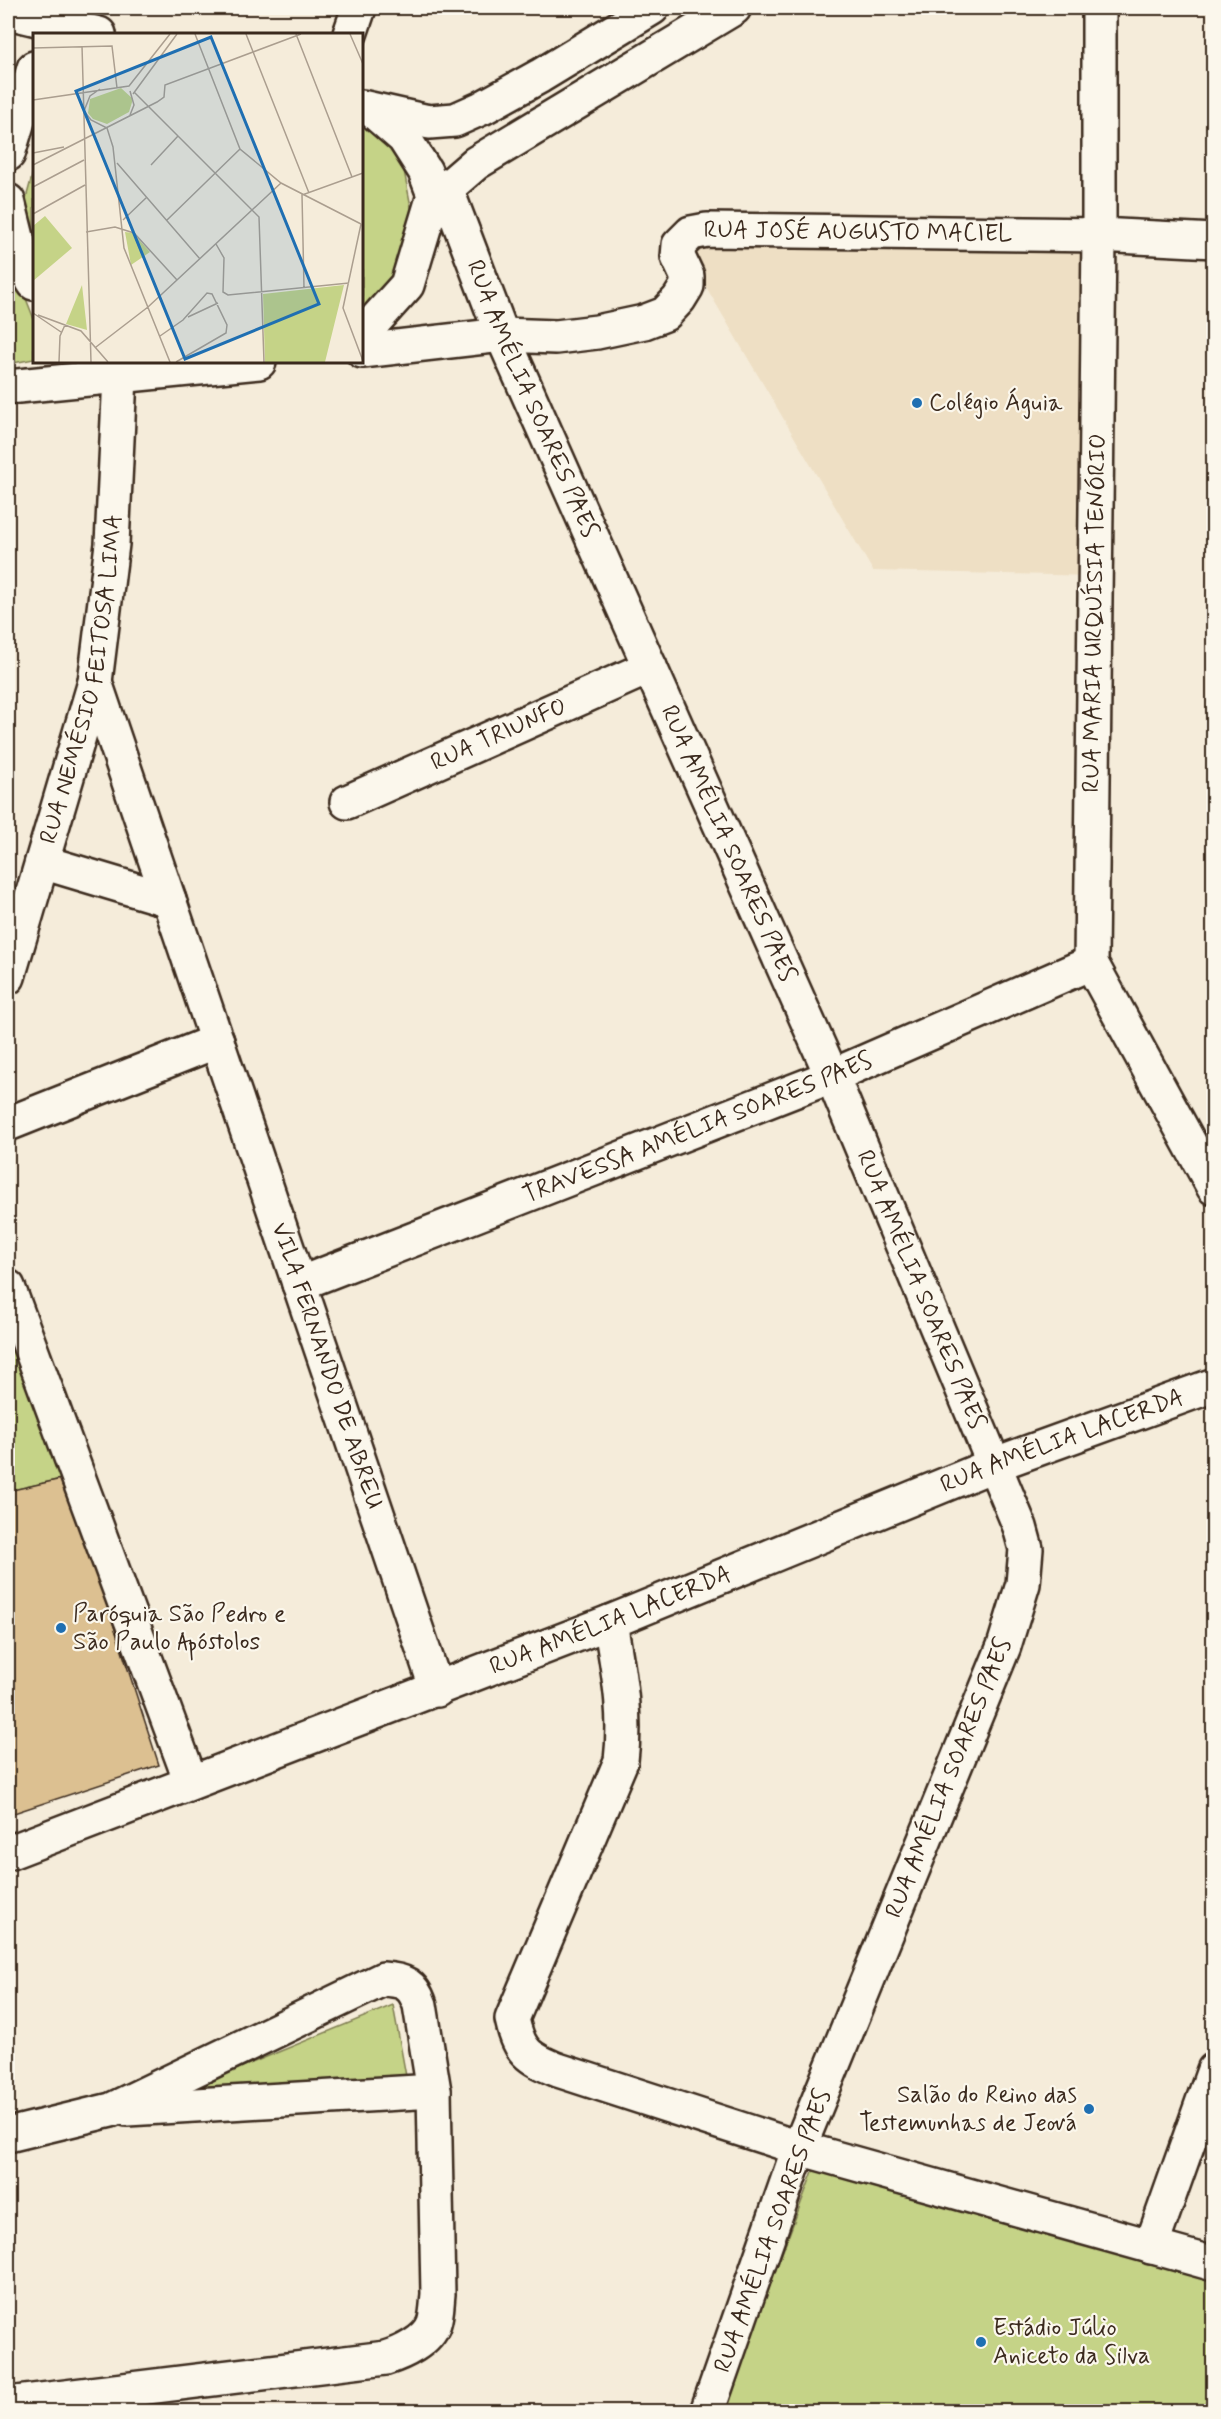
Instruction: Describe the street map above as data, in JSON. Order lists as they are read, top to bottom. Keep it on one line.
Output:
{"streets":{"street":["RUA JOSÉ AUGUSTO MACIEL","RUA AMÉLIA SOARES PAES","RUA MARIA URQUÍSIA TENÓRIO","RUA NEMÉSIO FEITOSA LIMA","RUA TRIUNFO","TRAVESSA AMÉLIA SOARES PAES","VILA FERNANDO DE ABREU","RUA AMÉLIA LACERDA"]},"crossings":[["RUA JOSÉ AUGUSTO MACIEL","RUA AMÉLIA SOARES PAES"],["RUA JOSÉ AUGUSTO MACIEL","RUA MARIA URQUÍSIA TENÓRIO"],["RUA AMÉLIA SOARES PAES","RUA TRIUNFO"],["RUA AMÉLIA SOARES PAES","TRAVESSA AMÉLIA SOARES PAES"],["RUA AMÉLIA SOARES PAES","RUA AMÉLIA LACERDA"],["RUA MARIA URQUÍSIA TENÓRIO","TRAVESSA AMÉLIA SOARES PAES"],["RUA NEMÉSIO FEITOSA LIMA","VILA FERNANDO DE ABREU"],["TRAVESSA AMÉLIA SOARES PAES","VILA FERNANDO DE ABREU"],["VILA FERNANDO DE ABREU","RUA AMÉLIA LACERDA"]],"places":["Colégio Águia","Paróquia São Pedro e São Paulo Apóstolos","Salão do Reino das Testemunhas de Jeová","Estádio Júlio Aniceto da Silva"]}
